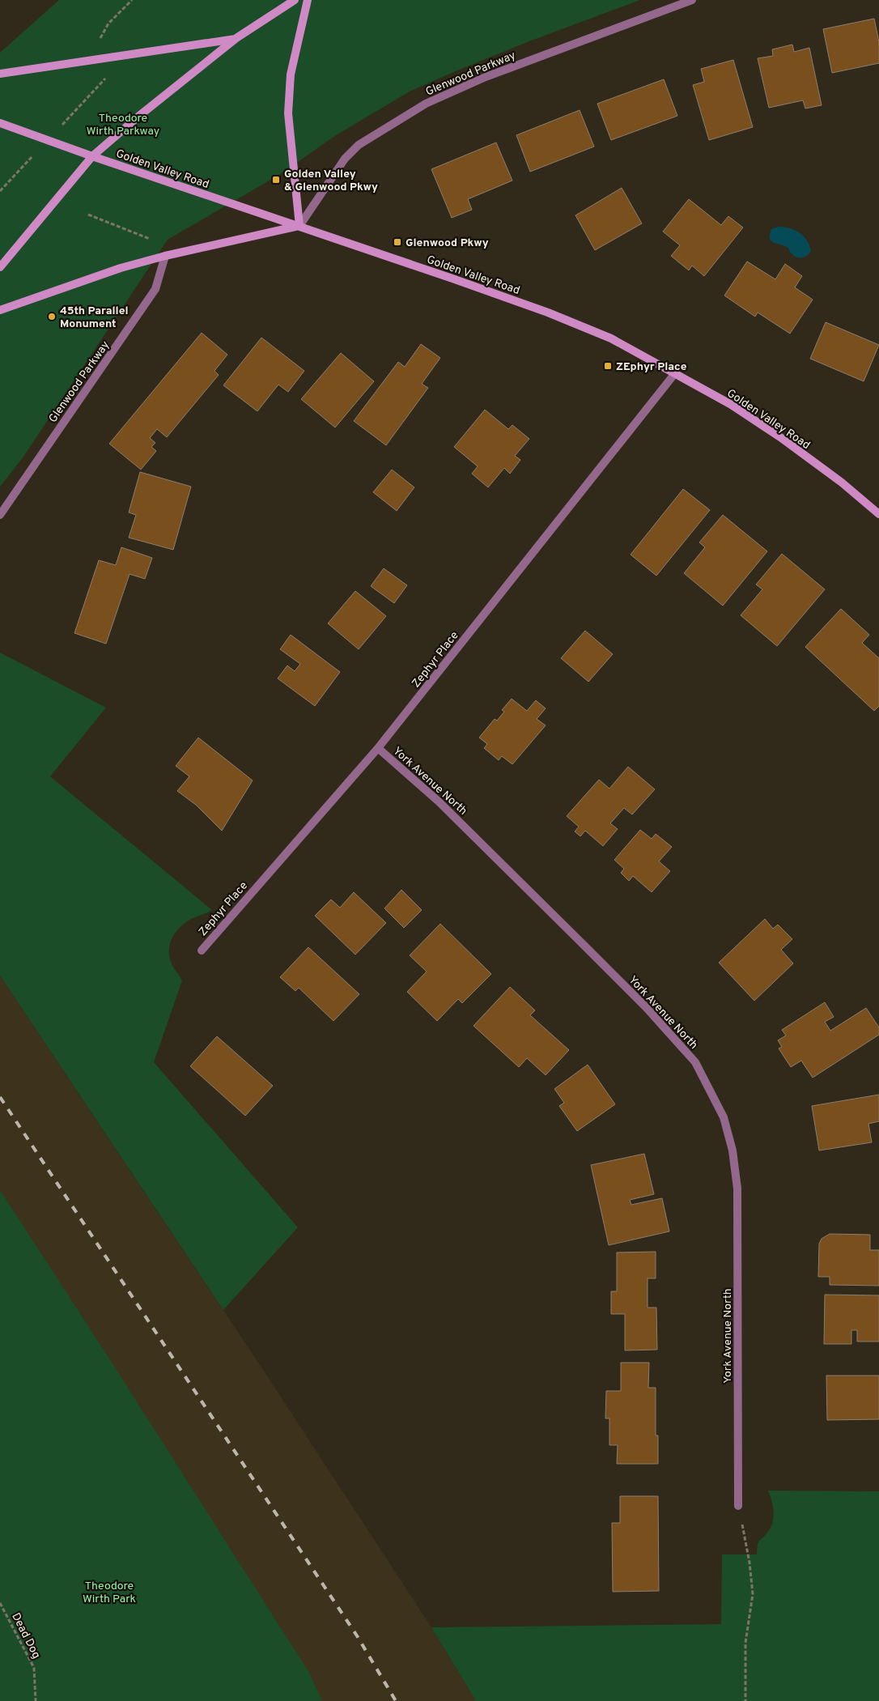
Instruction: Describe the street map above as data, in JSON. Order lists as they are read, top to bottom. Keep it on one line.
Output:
{"streets":{"street":["Glenwood Parkway","Golden Valley Road","Zephyr Place","York Avenue North"],"path":["Dead Dog"]},"crossings":[["Glenwood Parkway","Golden Valley Road"],["Golden Valley Road","Zephyr Place"],["Zephyr Place","York Avenue North"]],"parks":["Theodore Wirth Parkway","Theodore Wirth Park"],"places":{"transit":["Golden Valley & Glenwood Pkwy","Glenwood Pkwy","ZEphyr Place"],"other":["45th Parallel Monument"]}}
